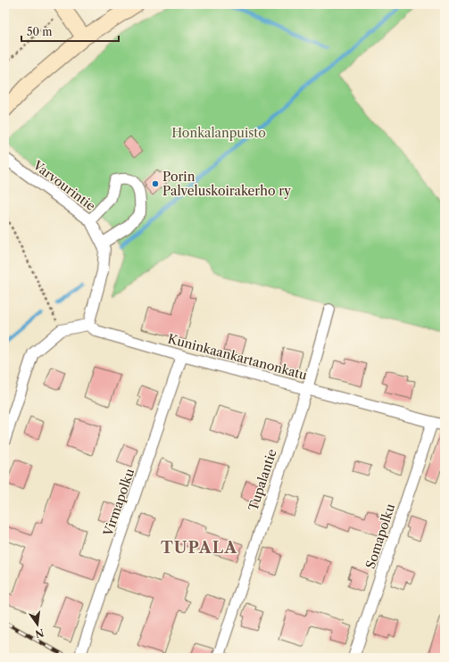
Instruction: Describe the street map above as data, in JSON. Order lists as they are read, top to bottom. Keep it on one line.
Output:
{"streets":{"street":["Varvourintie","Kuninkaankartanonkatu","Tupalantie","Virmapolku","Somapolku"]},"crossings":[["Varvourintie","Kuninkaankartanonkatu"],["Kuninkaankartanonkatu","Tupalantie"],["Kuninkaankartanonkatu","Virmapolku"],["Kuninkaankartanonkatu","Somapolku"]],"districts":["TUPALA"],"parks":["Honkalanpuisto"],"places":["Porin Palveluskoirakerho ry"],"scale_bar":"50 m","north":"bottom"}
